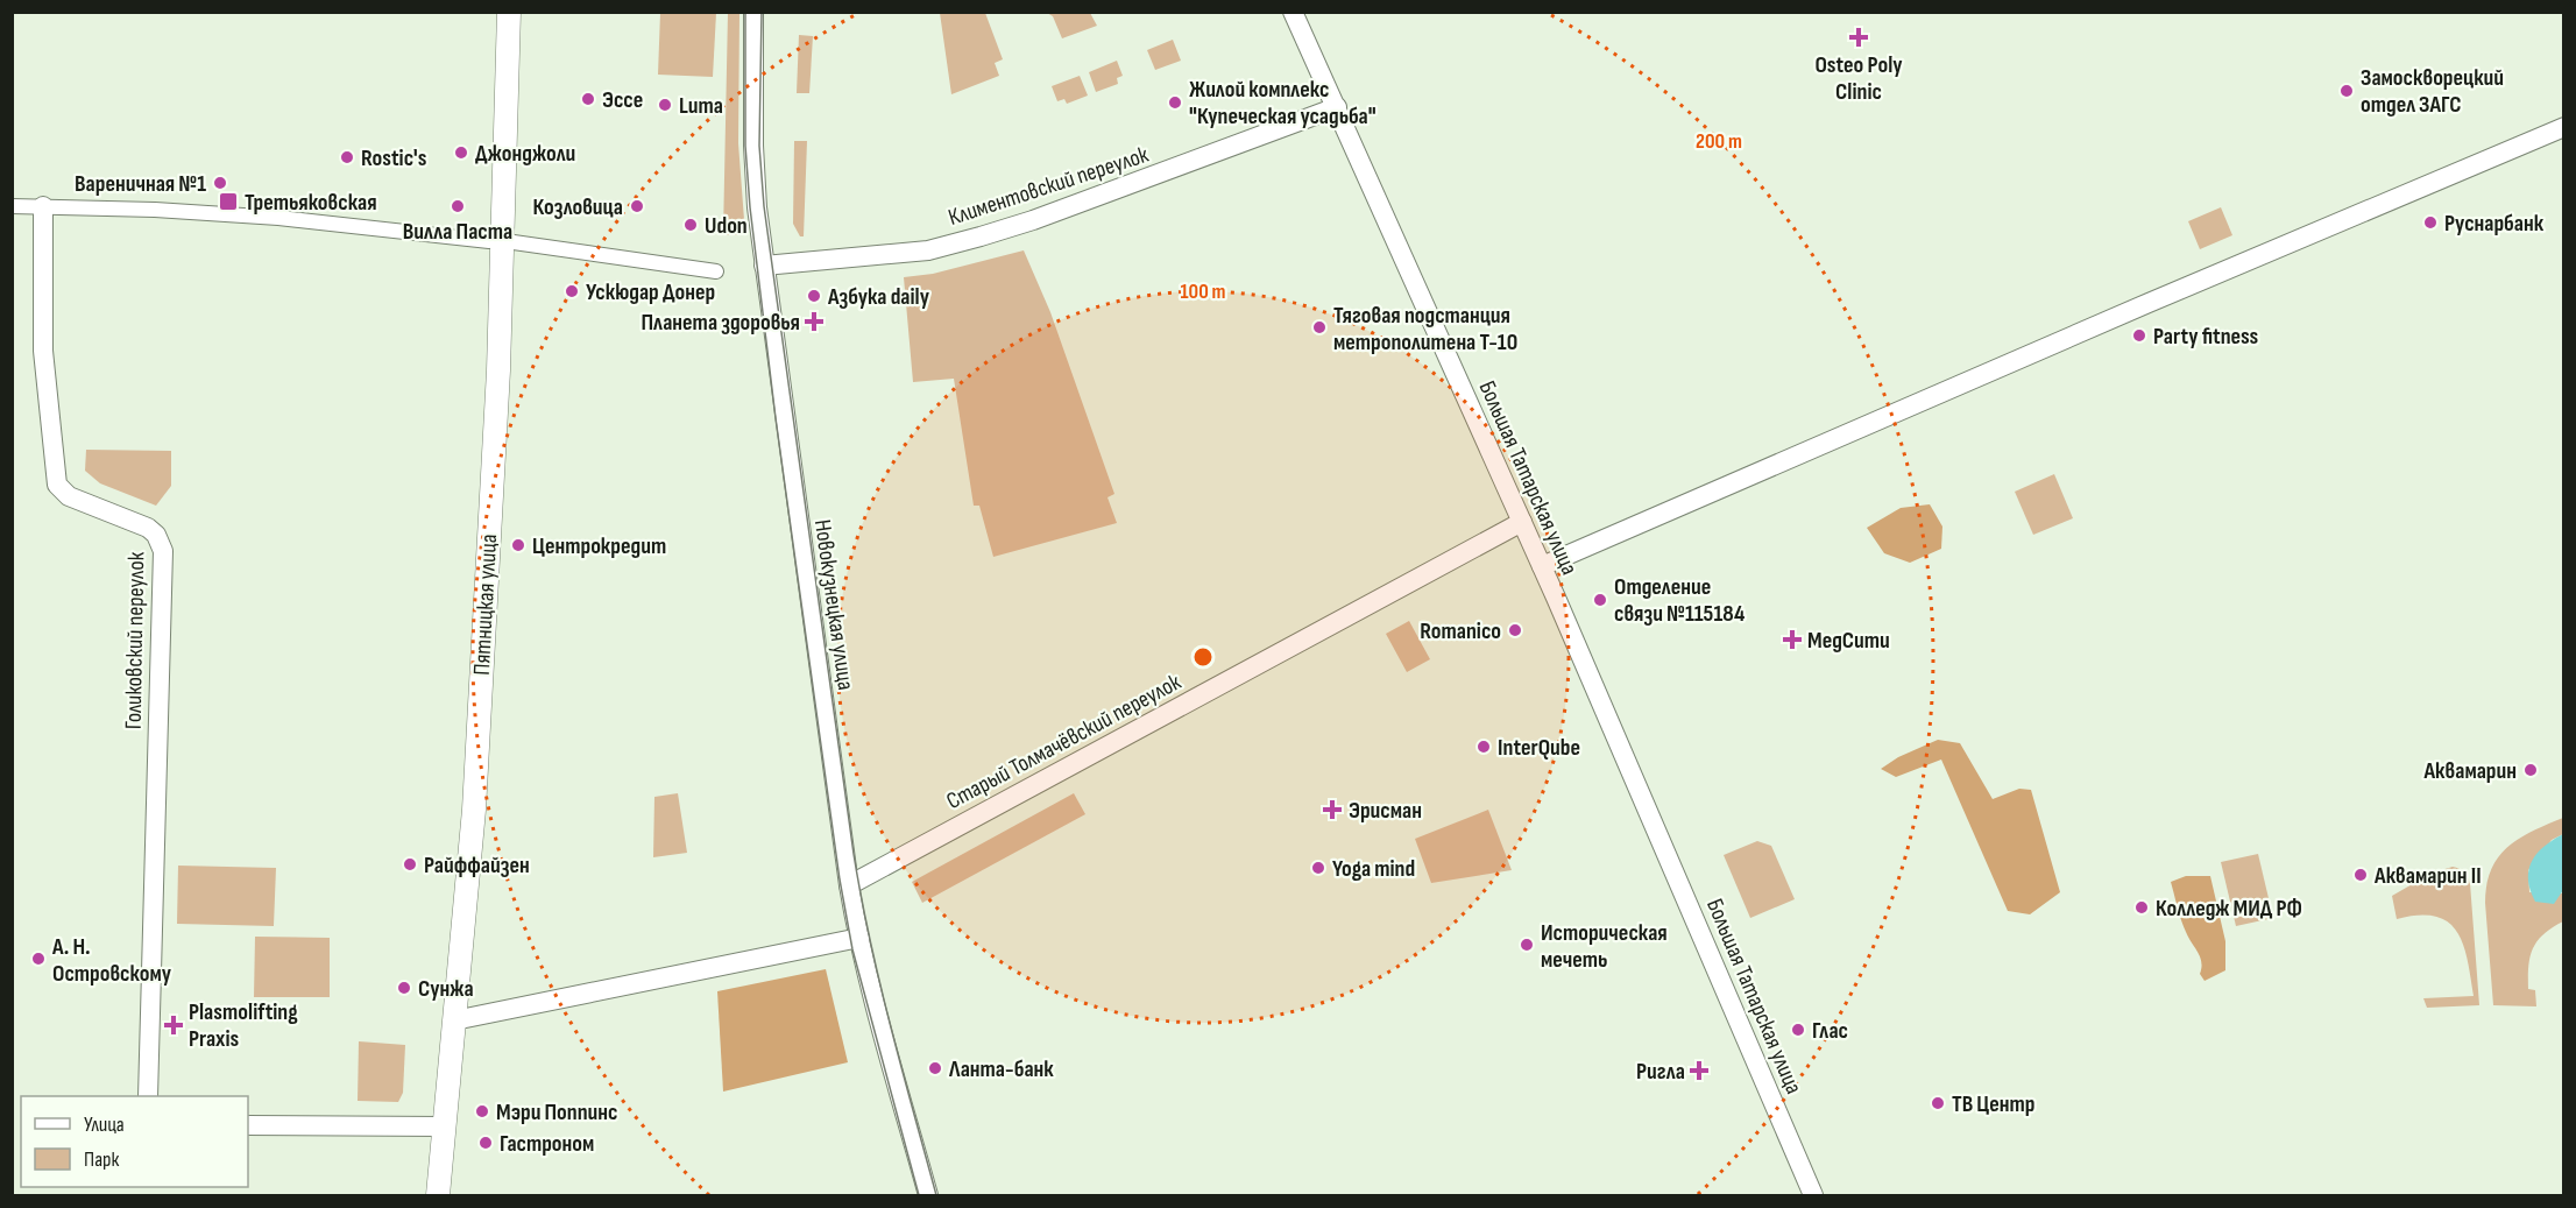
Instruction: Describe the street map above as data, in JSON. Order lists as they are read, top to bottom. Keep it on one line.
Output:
{"streets":{"street":["Климентовский переулок","Большая Татарская улица","Пятницкая улица","Новокузнецкая улица","Голиковский переулок","Старый Толмачёвский переулок"]},"crossings":[["Климентовский переулок","Большая Татарская улица"],["Климентовский переулок","Новокузнецкая улица"],["Большая Татарская улица","Старый Толмачёвский переулок"],["Новокузнецкая улица","Старый Толмачёвский переулок"]],"places":{"health":["Osteo Poly Clinic","Планета здоровья","МедСити","Эрисман","Plasmolifting Praxis","Ригла"],"other":["Замоскворецкий отдел ЗАГС","Эссе","Жилой комплекс \"Купеческая усадьба\"","Luma","Джонджоли","Rostic's","Вареничная №1","Вилла Паста","Козловица","Руснарбанк","Udon","Ускюдар Донер","Азбука daily","Тяговая подстанция метрополитена Т-10","Party fitness","Центрокредит","Отделение связи №115184","Romanico","InterQube","Аквамарин","Райффайзен","Yoga mind","Аквамарин II","Колледж МИД РФ","Историческая мечеть","А. Н. Островскому","Сунжа","Глас","Ланта-банк","ТВ Центр","Мэри Поппинс","Гастроном"],"transit":["Третьяковская"]},"legend":["Улица","Парк"],"rings":["200 m","100 m"]}
